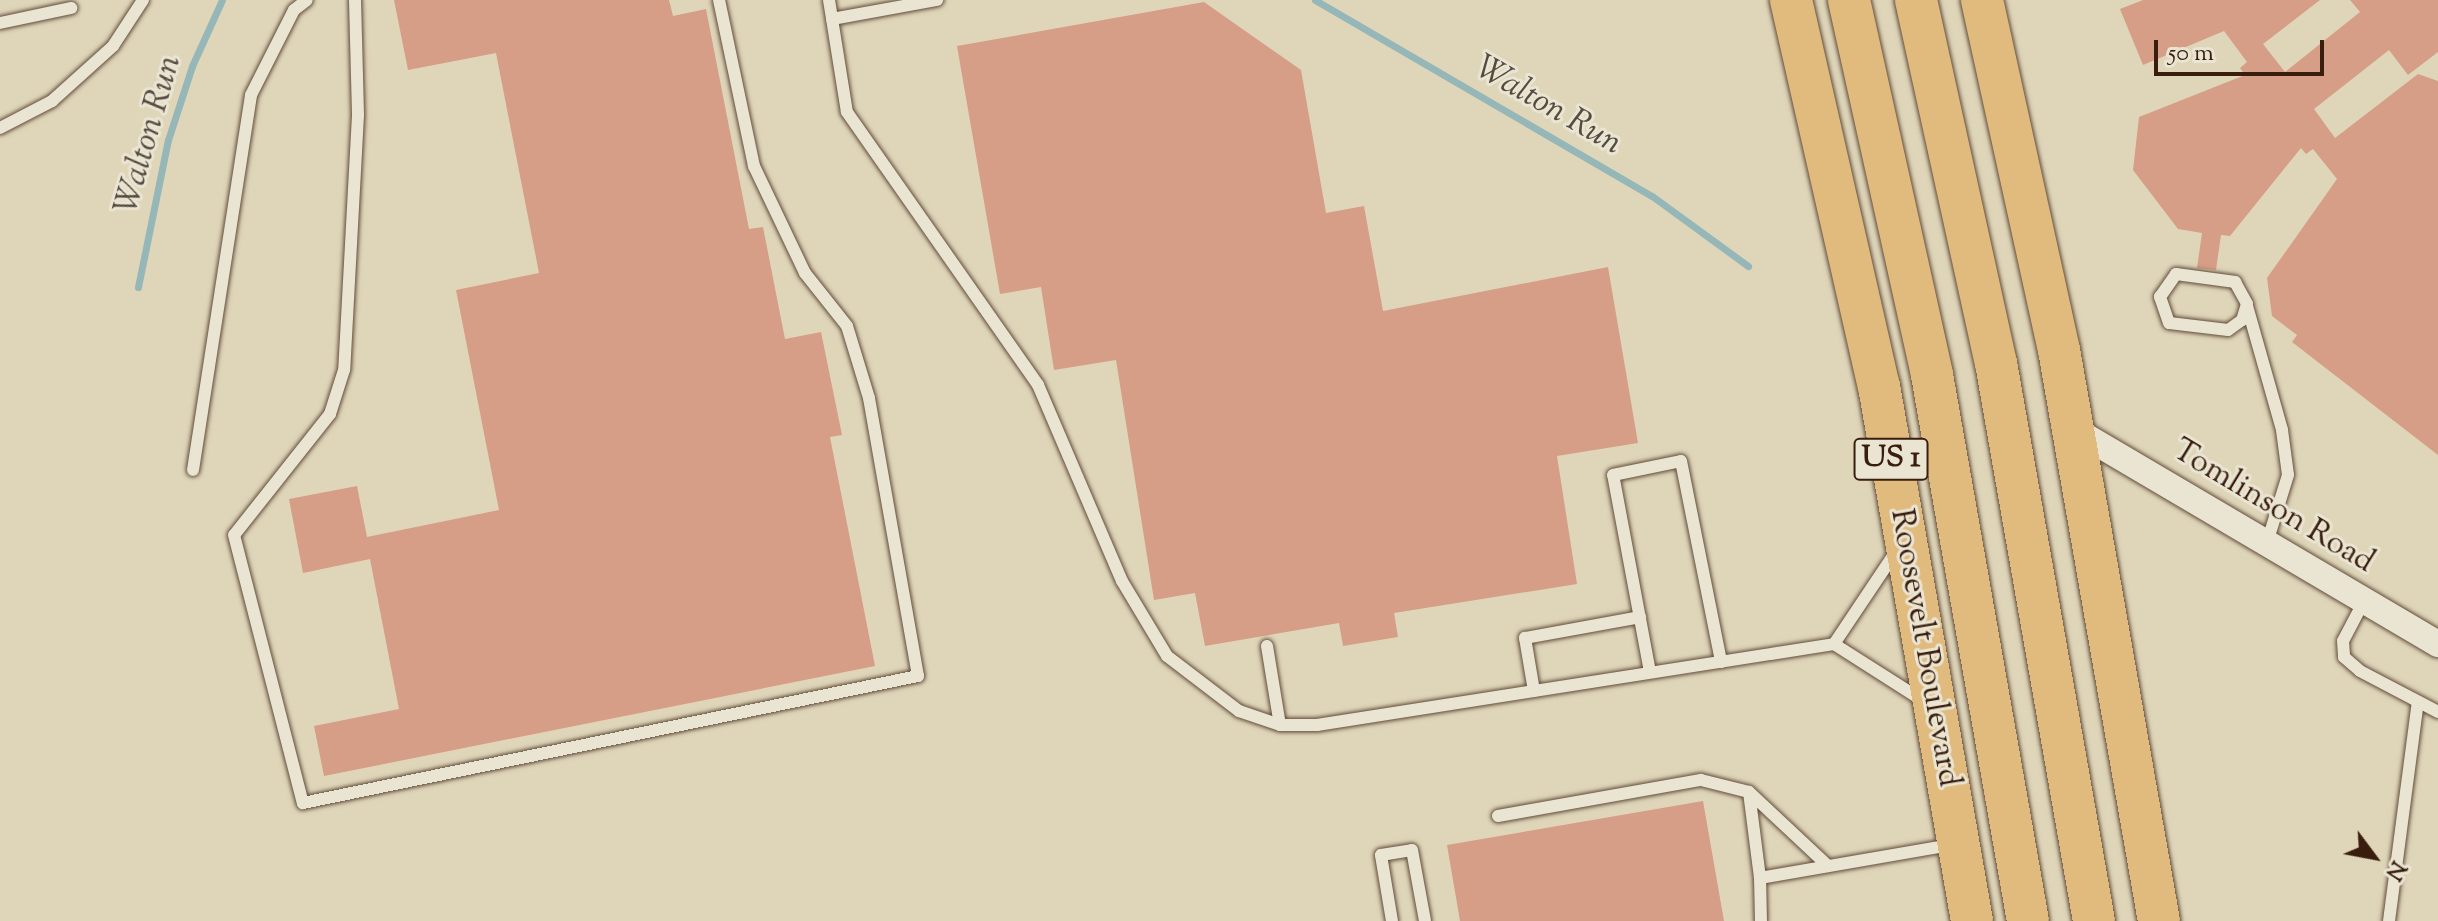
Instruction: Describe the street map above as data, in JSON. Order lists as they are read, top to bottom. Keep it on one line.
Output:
{"streets":{"highway":["US 1","Roosevelt Boulevard"],"street":["Tomlinson Road"]},"water":["Walton Run"],"scale_bar":"50 m","north":"bottom right"}
